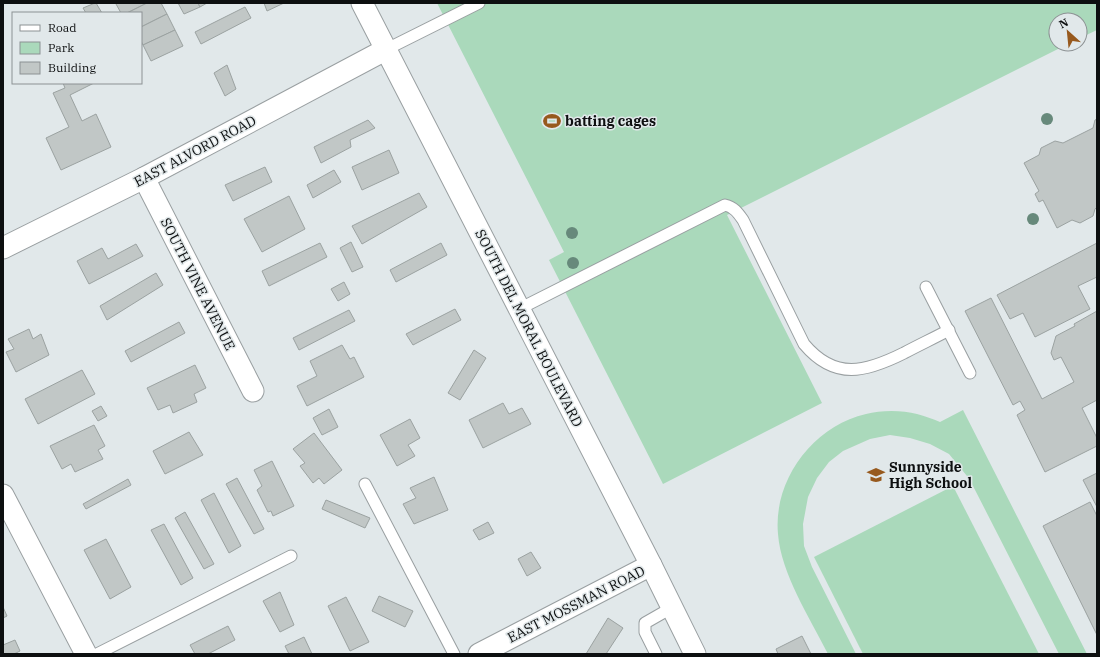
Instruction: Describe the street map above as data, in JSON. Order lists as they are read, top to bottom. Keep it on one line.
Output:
{"streets":{"street":["EAST ALVORD ROAD","SOUTH VINE AVENUE","SOUTH DEL MORAL BOULEVARD","EAST MOSSMAN ROAD"]},"crossings":[["EAST ALVORD ROAD","SOUTH VINE AVENUE"],["EAST ALVORD ROAD","SOUTH DEL MORAL BOULEVARD"],["SOUTH DEL MORAL BOULEVARD","EAST MOSSMAN ROAD"]],"places":{"sports":["batting cages"],"school or university":["Sunnyside High School"]},"legend":["Road","Park","Building"],"north":"top left"}
